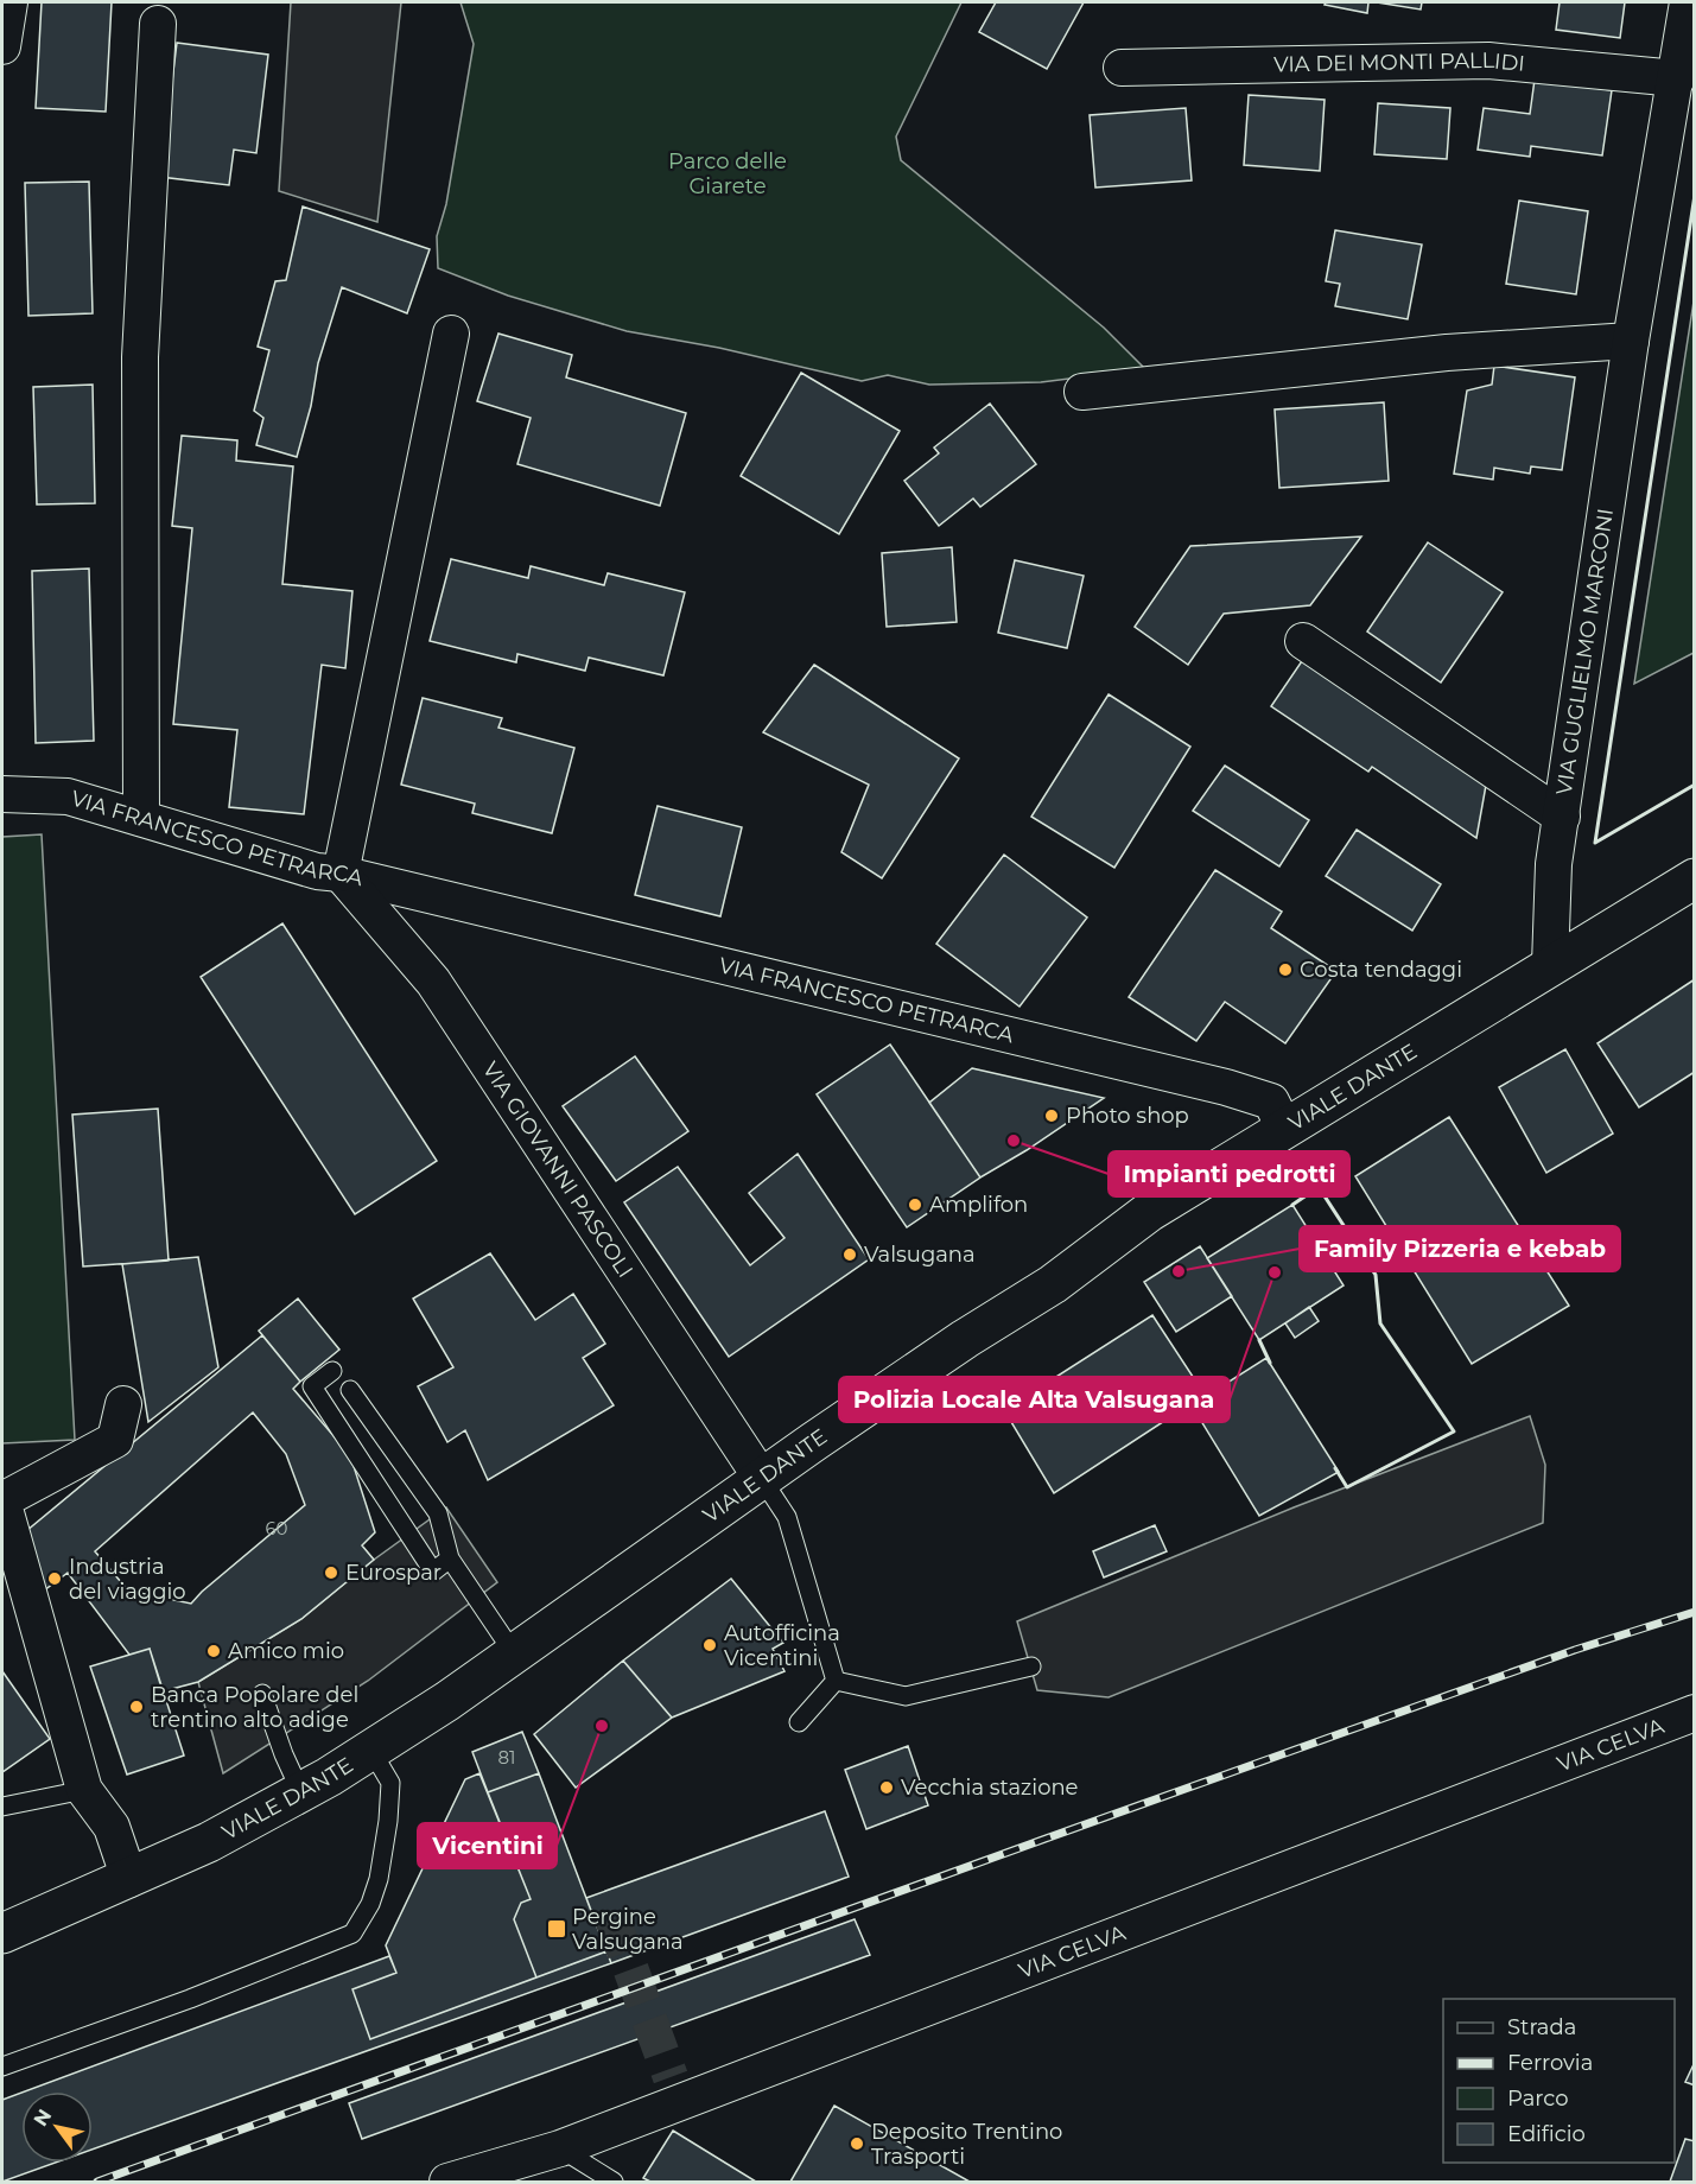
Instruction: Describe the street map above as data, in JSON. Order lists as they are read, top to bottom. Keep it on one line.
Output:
{"streets":{"main road":["VIALE DANTE"],"street":["VIA DEI MONTI PALLIDI","VIA GUGLIELMO MARCONI","VIA FRANCESCO PETRARCA","VIA GIOVANNI PASCOLI","VIA CELVA"]},"crossings":[["VIA DEI MONTI PALLIDI","VIA GUGLIELMO MARCONI"],["VIA GUGLIELMO MARCONI","VIALE DANTE"],["VIA FRANCESCO PETRARCA","VIALE DANTE"],["VIA FRANCESCO PETRARCA","VIA GIOVANNI PASCOLI"],["VIALE DANTE","VIA GIOVANNI PASCOLI"]],"parks":["Parco delle Giarete"],"places":{"other":["Costa tendaggi","Photo shop","Impianti pedrotti","Amplifon","Valsugana","Family Pizzeria e kebab","Polizia Locale Alta Valsugana","Eurospar","Industria del viaggio","Autofficina Vicentini","Amico mio","Banca Popolare del trentino alto adige","Vicentini","Vecchia stazione","Deposito Trentino Trasporti"],"transit":["Pergine Valsugana"]},"house_numbers":["60","81"],"legend":["Strada","Ferrovia","Parco","Edificio"],"north":"top left"}
